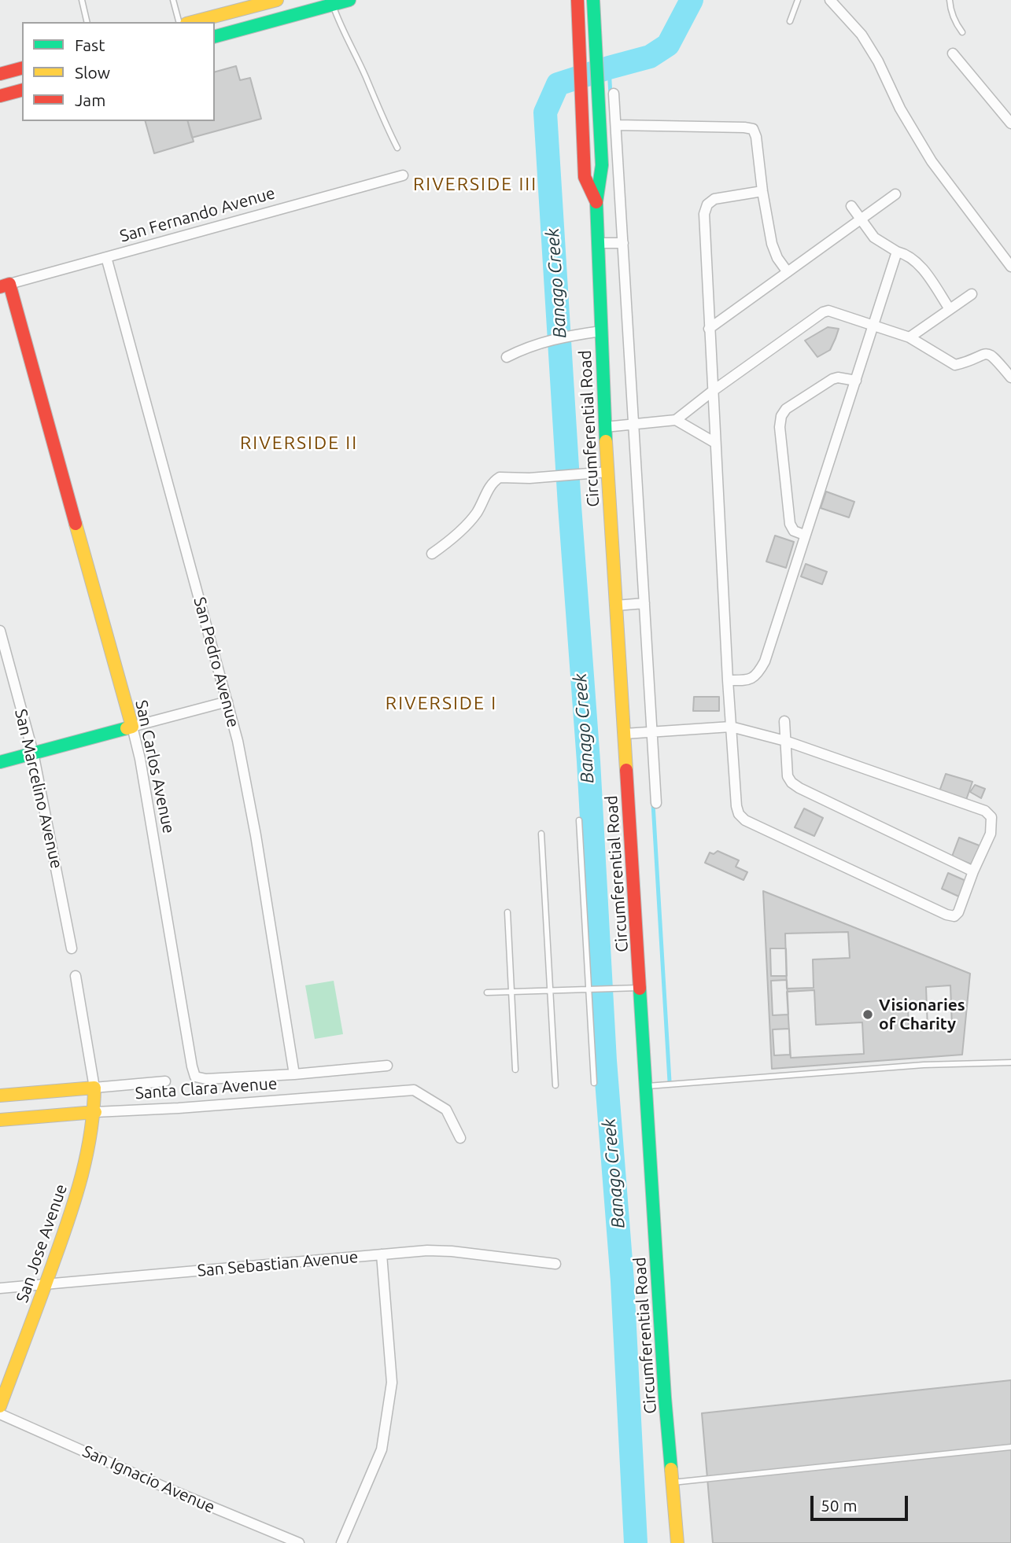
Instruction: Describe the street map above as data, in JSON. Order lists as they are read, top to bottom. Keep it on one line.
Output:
{"streets":{"main road":["Circumferential Road","San Carlos Avenue","Santa Clara Avenue","San Jose Avenue"],"street":["San Fernando Avenue","San Pedro Avenue","San Marcelino Avenue","San Sebastian Avenue","San Ignacio Avenue"]},"crossings":[["San Fernando Avenue","San Pedro Avenue"],["San Fernando Avenue","San Carlos Avenue"],["San Pedro Avenue","San Carlos Avenue"],["Santa Clara Avenue","San Jose Avenue"],["San Jose Avenue","San Sebastian Avenue"]],"districts":["RIVERSIDE III","RIVERSIDE II","RIVERSIDE I"],"water":["Banago Creek"],"places":["Visionaries of Charity"],"legend":["Fast","Slow","Jam"],"scale_bar":"50 m"}
